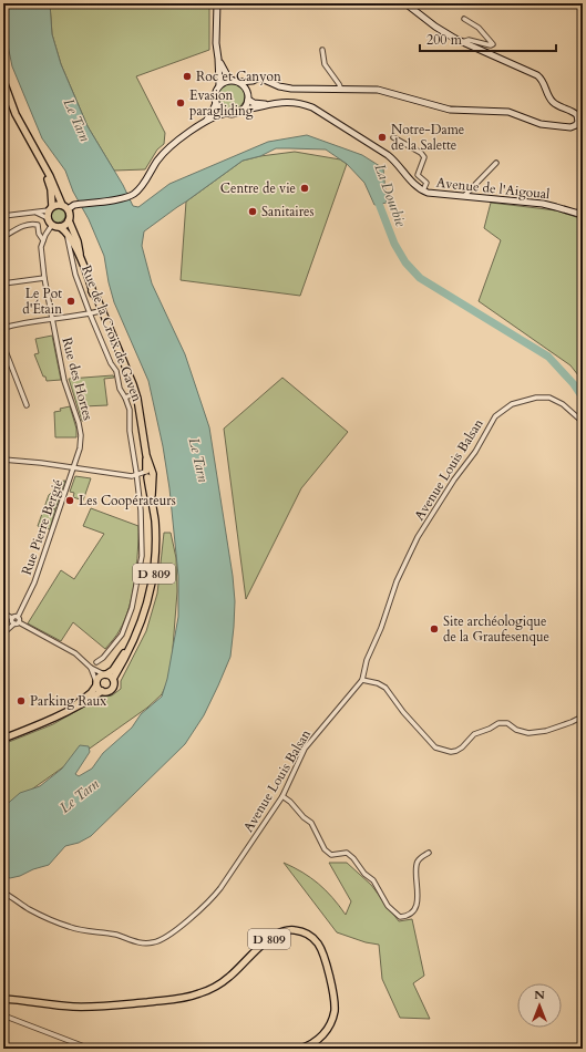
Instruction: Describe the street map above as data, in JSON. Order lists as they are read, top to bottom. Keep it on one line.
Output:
{"streets":{"main road":["Avenue de l'Aigoual","D 809"],"street":["Rue de la Croix de Gaven","Rue des Hortes","Avenue Louis Balsan","Rue Pierre Bergié"]},"crossings":[["Rue des Hortes","Rue Pierre Bergié"]],"water":["Le Tarn","La Dourbie"],"places":["Roc et Canyon","Evasion paragliding","Notre-Dame de la Salette","Centre de vie","Sanitaires","Le Pot d'Étain","Les Coopérateurs","Site archéologique de la Graufesenque","Parking Raux"],"scale_bar":"200 m","north":"top"}
